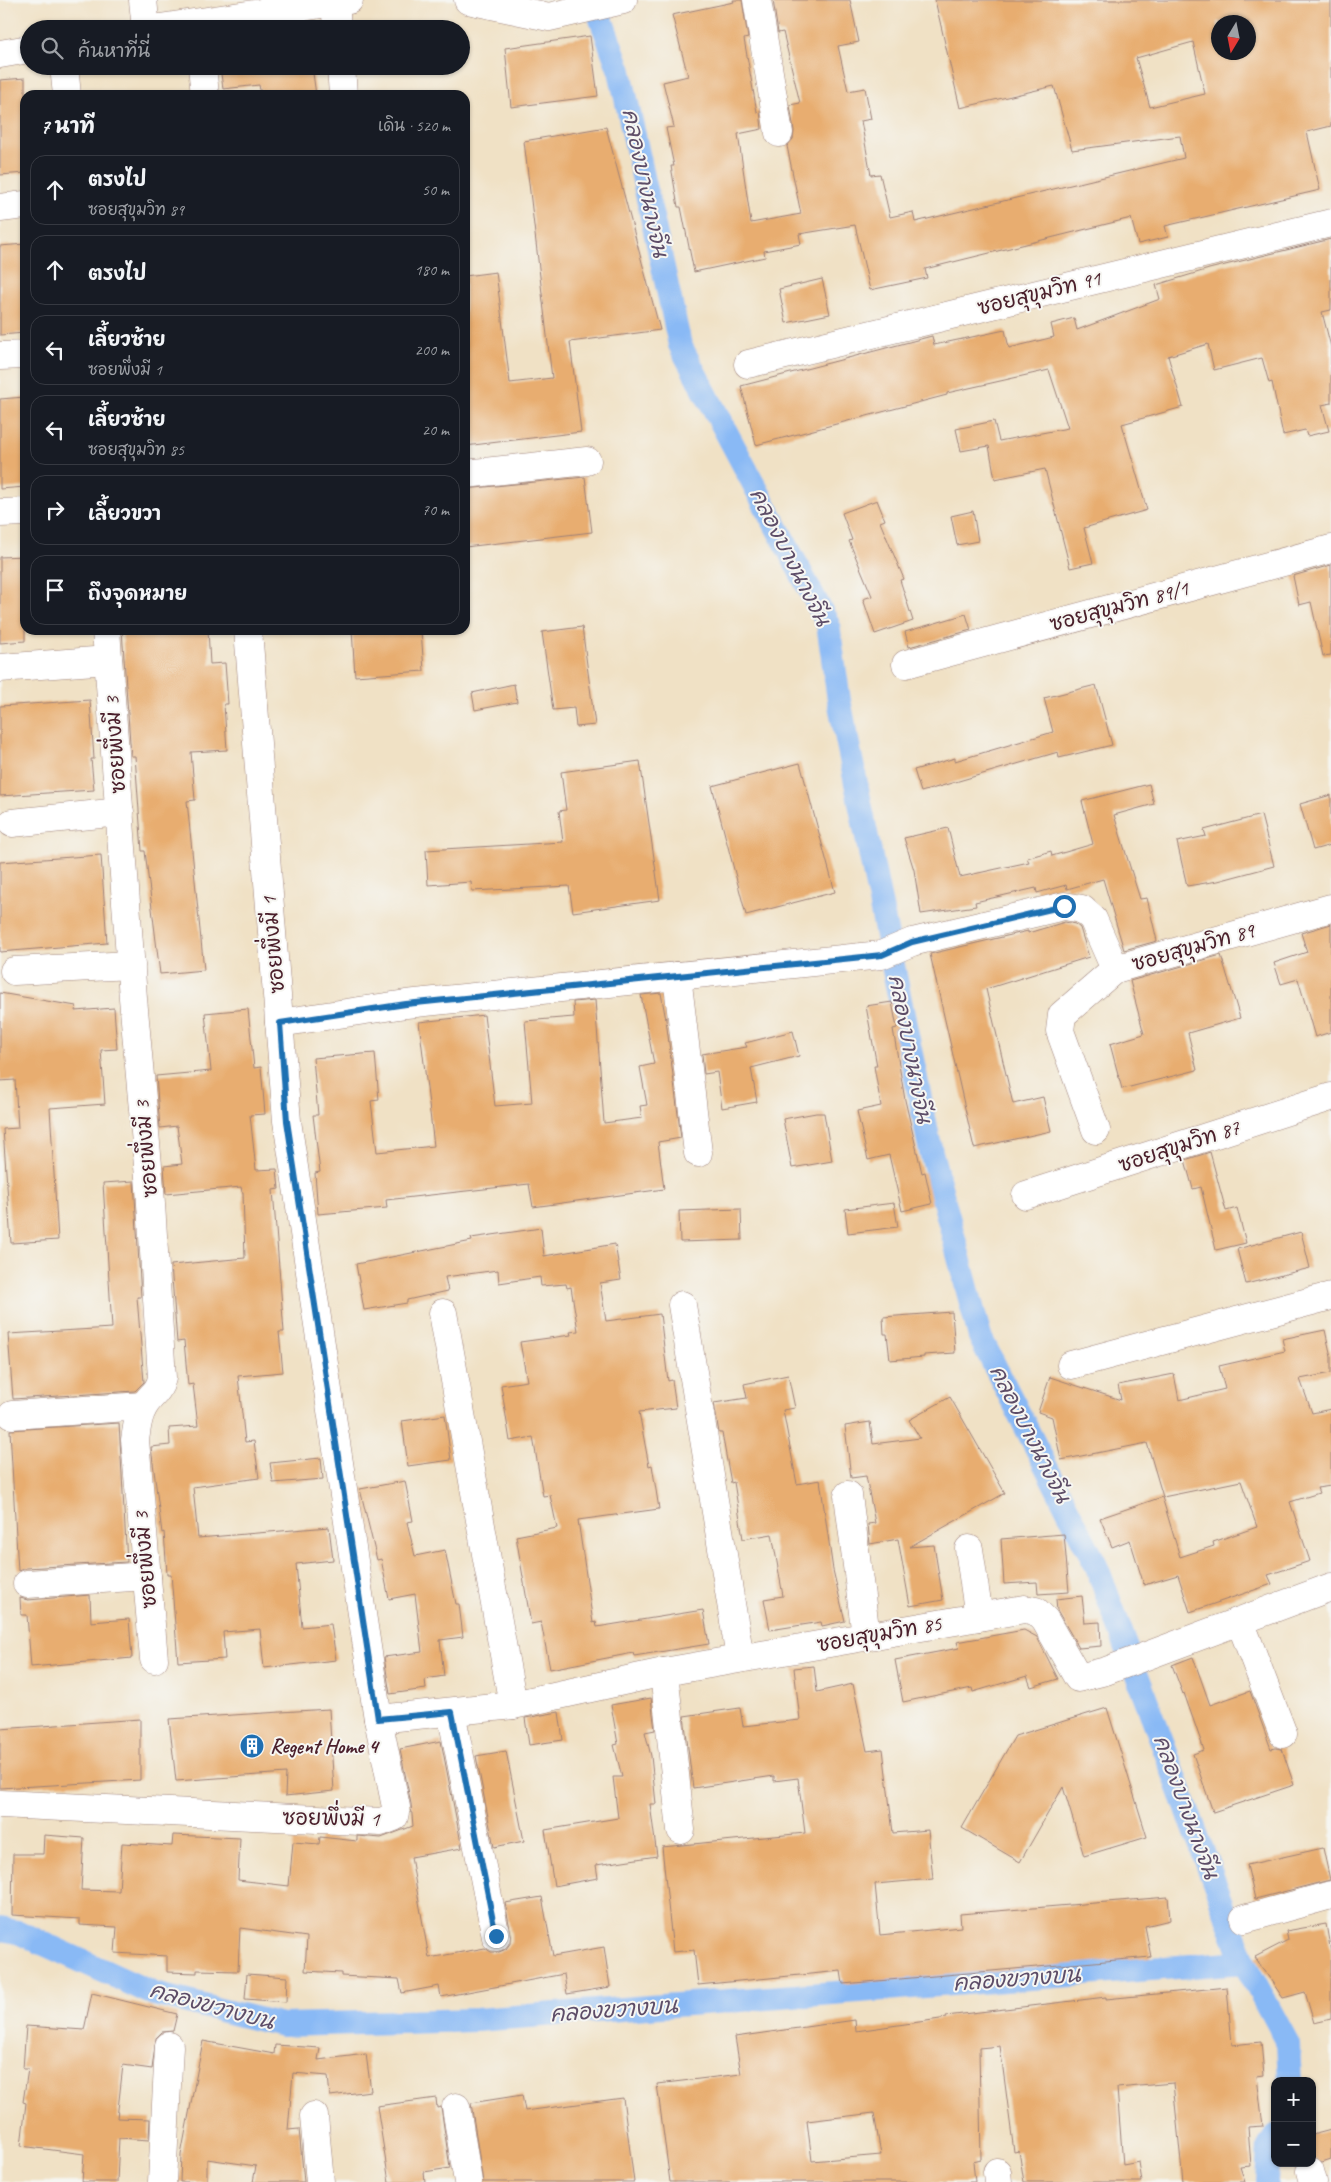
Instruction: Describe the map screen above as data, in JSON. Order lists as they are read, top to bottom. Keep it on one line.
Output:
{"streets":{"street":["ซอยสุขุมวิท 91","ซอยสุขุมวิท 89/1","ซอยพึ่งมี 3","ซอยพึ่งมี 1","ซอยสุขุมวิท 89","ซอยสุขุมวิท 87","ซอยสุขุมวิท 85"]},"crossings":[["ซอยพึ่งมี 1","ซอยสุขุมวิท 89"],["ซอยพึ่งมี 1","ซอยสุขุมวิท 85"]],"water":["คลองบางนางจีน","คลองขวางบน"],"places":{"building":["Regent Home 4"]},"north":"bottom","page":{"search":"ค้นหาที่นี่","heading":["7 นาที","เดิน · 520 m"],"list":[["ตรงไป","ซอยสุขุมวิท 89","50 m"],["ตรงไป","180 m"],["เลี้ยวซ้าย","ซอยพึ่งมี 1","200 m"],["เลี้ยวซ้าย","ซอยสุขุมวิท 85","20 m"],["เลี้ยวขวา","70 m"],"ถึงจุดหมาย"],"map_buttons":["+","−"]}}
